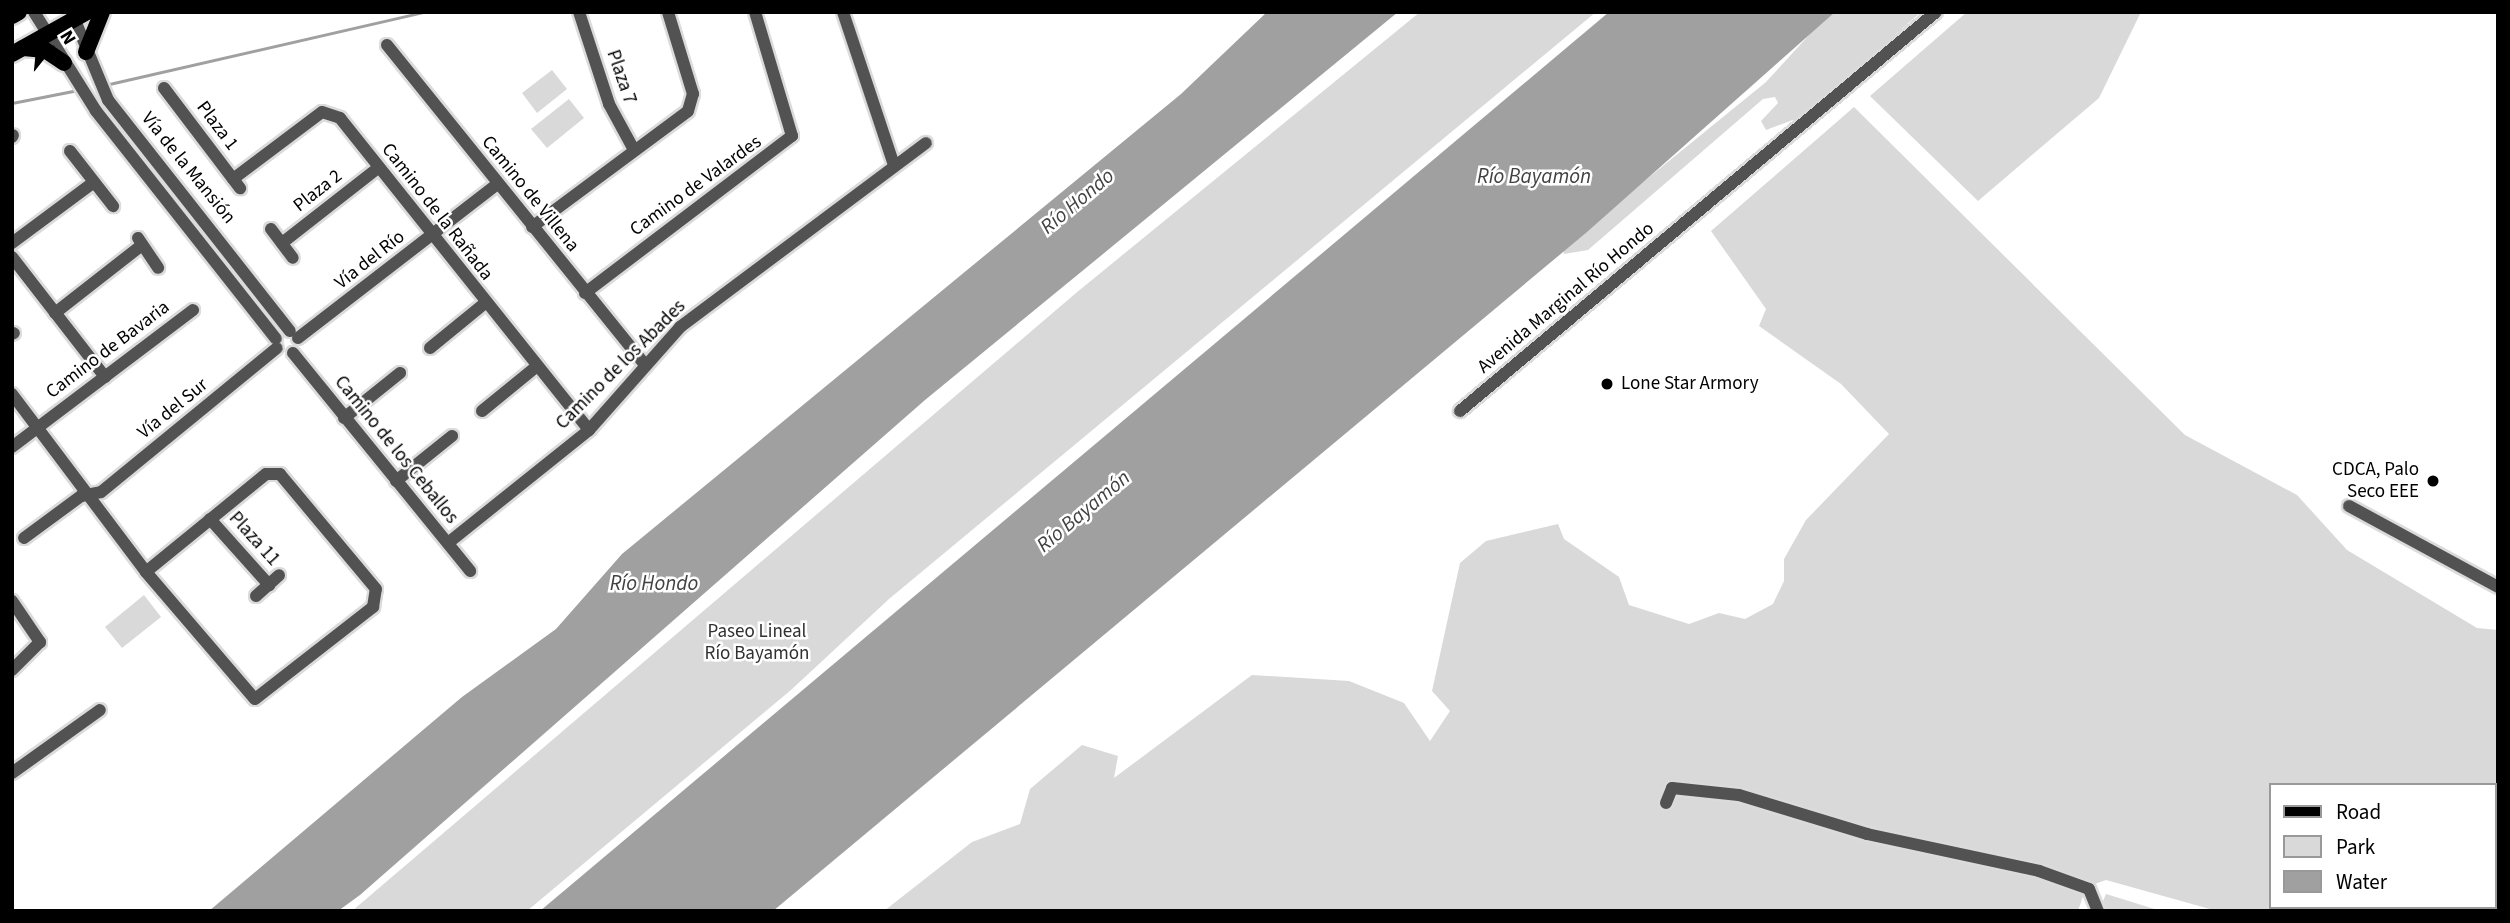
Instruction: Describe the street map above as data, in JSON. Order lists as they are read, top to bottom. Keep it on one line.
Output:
{"streets":{"street":["Plaza 7","Plaza 1","Vía de la Mansión","Camino de Valardes","Plaza 2","Camino de Villena","Camino de la Rañada","Vía del Río","Avenida Marginal Río Hondo","Camino de Bavaria","Camino de los Abades","Vía del Sur","Camino de los Ceballos","Plaza 11"]},"crossings":[["Plaza 1","Camino de la Rañada"],["Vía de la Mansión","Vía del Río"],["Vía de la Mansión","Vía del Sur"],["Camino de Valardes","Camino de Villena"],["Plaza 2","Camino de la Rañada"],["Camino de Villena","Vía del Río"],["Camino de Villena","Camino de los Abades"],["Camino de la Rañada","Vía del Río"],["Camino de la Rañada","Camino de los Abades"],["Vía del Río","Vía del Sur"],["Camino de los Abades","Camino de los Ceballos"]],"water":["Río Bayamón","Río Hondo"],"parks":["Paseo Lineal Río Bayamón"],"places":["Lone Star Armory","CDCA, Palo Seco EEE"],"legend":["Road","Park","Water"],"north":"top right"}
